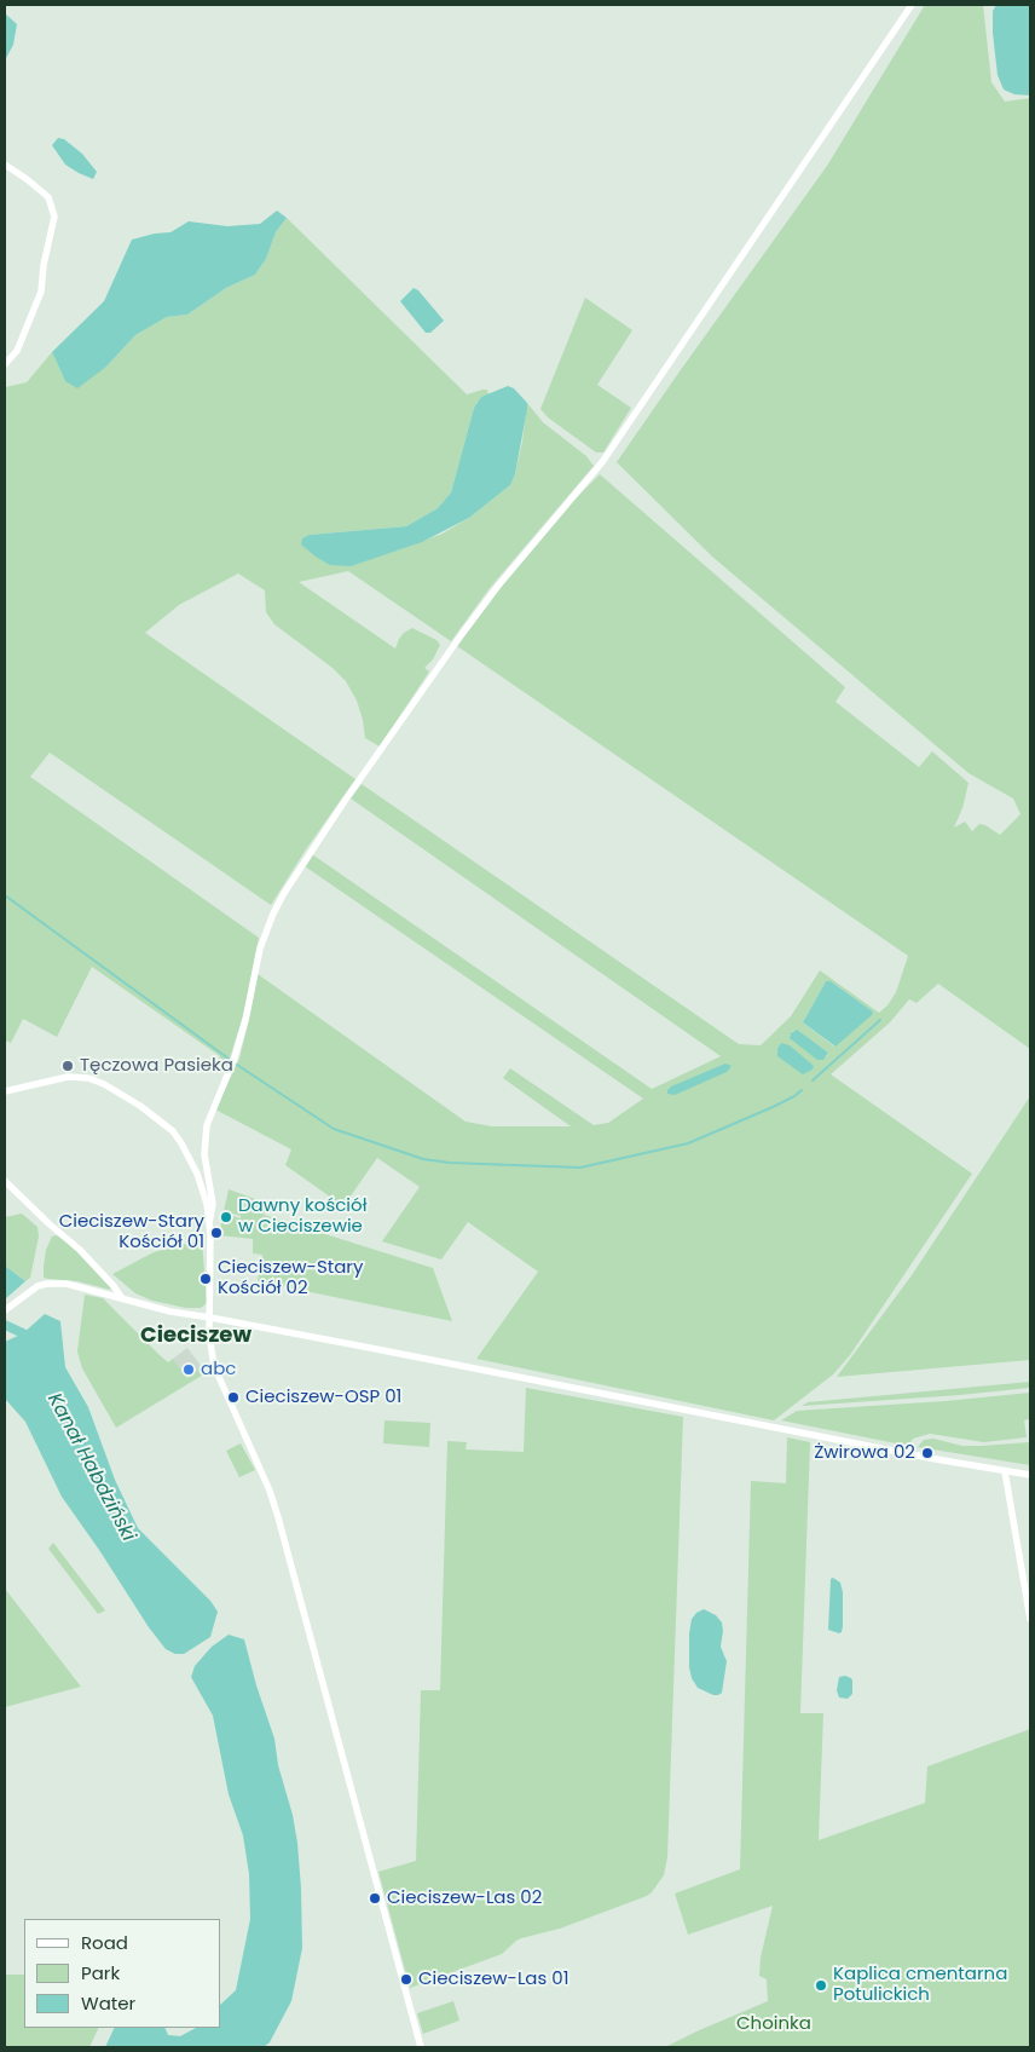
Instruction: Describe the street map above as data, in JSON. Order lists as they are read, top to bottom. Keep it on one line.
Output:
{"districts":["Cieciszew"],"water":["Kanał Habdziński"],"parks":["Choinka"],"places":["Tęczowa Pasieka","Dawny kościół w Cieciszewie","Cieciszew-Stary Kościół 01","Cieciszew-Stary Kościół 02","abc","Cieciszew-OSP 01","Żwirowa 02","Cieciszew-Las 02","Cieciszew-Las 01","Kaplica cmentarna Potulickich"],"legend":["Road","Park","Water"]}
